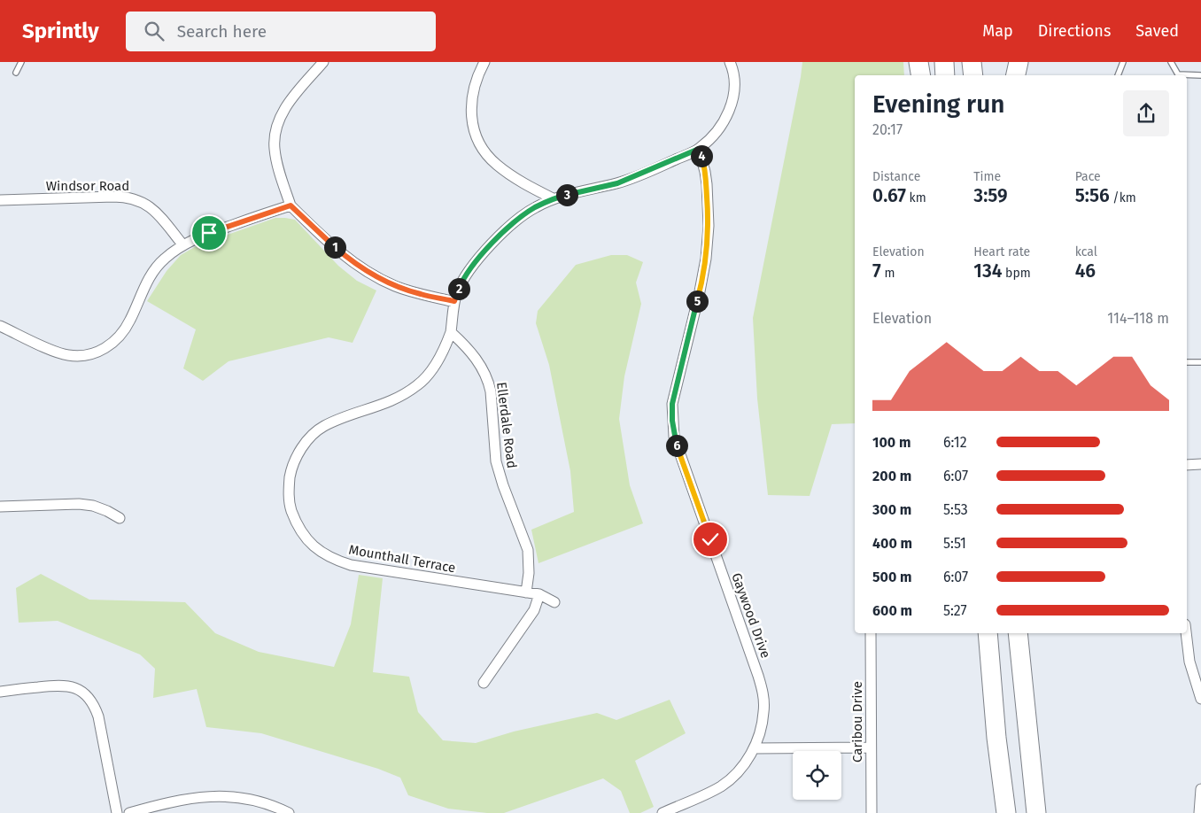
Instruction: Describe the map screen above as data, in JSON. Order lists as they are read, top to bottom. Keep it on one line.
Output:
{"streets":{"street":["Windsor Road","Ellerdale Road","Mounthall Terrace","Gaywood Drive","Caribou Drive"]},"crossings":[["Ellerdale Road","Mounthall Terrace"]],"page":{"header":"Sprintly","search":"Search here","nav":["Map","Directions","Saved"],"heading":["Evening run","20:17"],"pins":["4","3","1","2","5","6"],"stats":[["Distance","0.67 km"],["Time","3:59"],["Pace","5:56 /km"],["Elevation","7 m"],["Heart rate","134 bpm"],["kcal","46"]],"chart":["Elevation","114–118 m"],"list":[{"name":"100 m","note":"6:12"},{"name":"200 m","note":"6:07"},{"name":"300 m","note":"5:53"},{"name":"400 m","note":"5:51"},{"name":"500 m","note":"6:07"},{"name":"600 m","note":"5:27"}]}}
